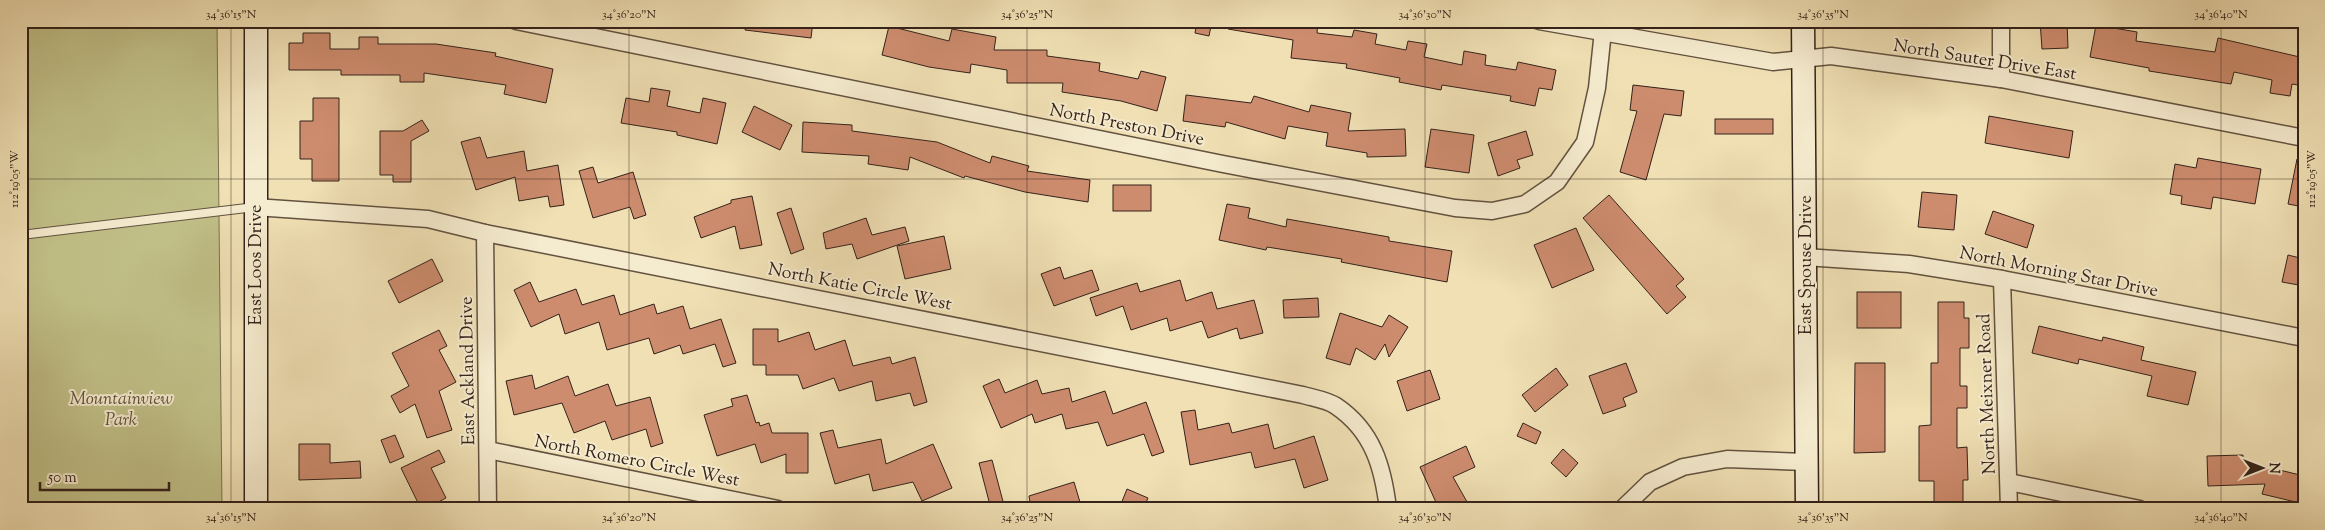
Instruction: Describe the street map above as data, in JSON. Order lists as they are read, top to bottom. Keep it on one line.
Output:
{"streets":{"street":["North Sauter Drive East","North Preston Drive","East Loos Drive","East Spouse Drive","North Morning Star Drive","North Katie Circle West","East Ackland Drive","North Meixner Road","North Romero Circle West"]},"crossings":[["North Sauter Drive East","North Preston Drive"],["North Sauter Drive East","East Spouse Drive"],["East Loos Drive","North Katie Circle West"],["East Spouse Drive","North Morning Star Drive"],["North Morning Star Drive","North Meixner Road"],["North Katie Circle West","East Ackland Drive"],["East Ackland Drive","North Romero Circle West"]],"parks":["Mountainview Park"],"scale_bar":"50 m","north":"right","coordinates":["34°36'15\"N","34°36'20\"N","34°36'25\"N","34°36'30\"N","34°36'35\"N","34°36'40\"N","112°19'05\"W"]}
